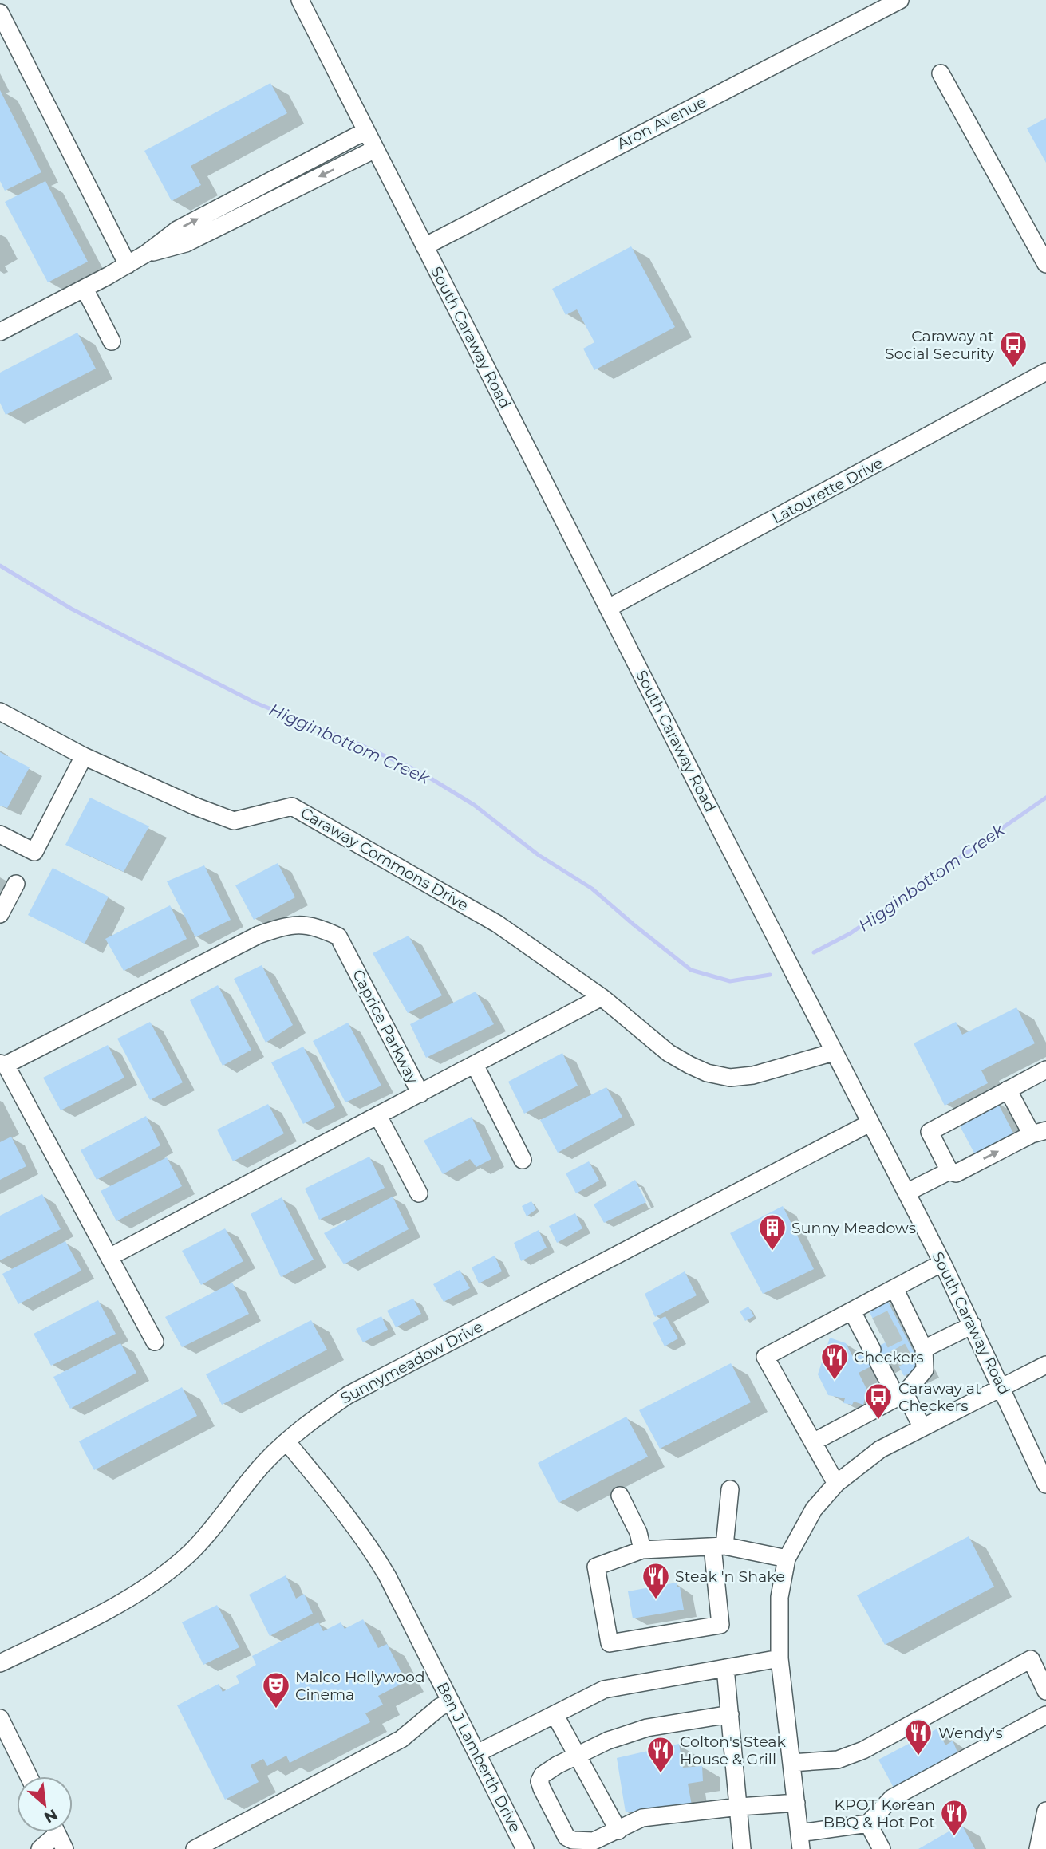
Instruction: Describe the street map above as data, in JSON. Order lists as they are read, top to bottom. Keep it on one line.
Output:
{"streets":{"street":["Aron Avenue","South Caraway Road","Latourette Drive","Caraway Commons Drive","Caprice Parkway","Sunnymeadow Drive","Ben J Lamberth Drive"]},"crossings":[["Aron Avenue","South Caraway Road"],["South Caraway Road","Latourette Drive"],["South Caraway Road","Sunnymeadow Drive"],["Caraway Commons Drive","Caprice Parkway"],["Sunnymeadow Drive","Ben J Lamberth Drive"]],"water":["Higginbottom Creek"],"places":{"bus stop":["Caraway at Social Security","Caraway at Checkers"],"building":["Sunny Meadows"],"restaurant":["Checkers","Steak 'n Shake","Wendy's","Colton's Steak House & Grill","KPOT Korean BBQ & Hot Pot"],"theatre":["Malco Hollywood Cinema"]},"north":"bottom right"}
